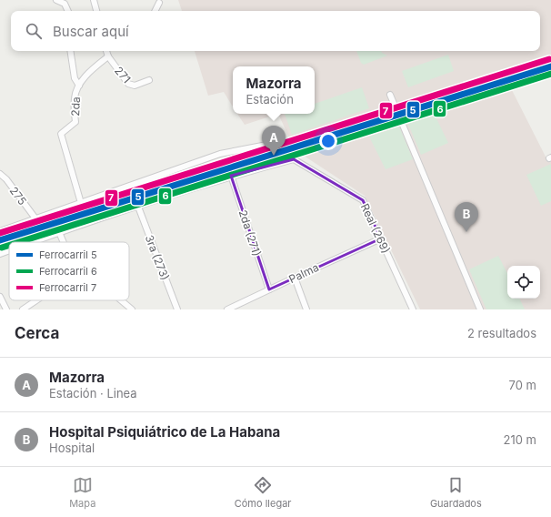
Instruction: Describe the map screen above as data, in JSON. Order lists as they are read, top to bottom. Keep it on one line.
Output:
{"streets":{"street":["271","2da","275","Real (269)","2da (271)","3ra (273)","Palma"]},"crossings":[["271","2da"],["Real (269)","Palma"],["2da (271)","Palma"]],"lines":["rail line 7","rail line 5","rail line 6"],"legend":["Ferrocarril 5","Ferrocarril 6","Ferrocarril 7"],"page":{"search":"Buscar aquí","popup":["Mazorra","Estación"],"pins":["A","B"],"heading":["Cerca","2 resultados"],"list":[{"mark":"A","name":"Mazorra","note":"Estación · Linea","value":"70 m"},{"mark":"B","name":"Hospital Psiquiátrico de La Habana","note":"Hospital","value":"210 m"}],"nav":["Mapa","Cómo llegar","Guardados"]}}
